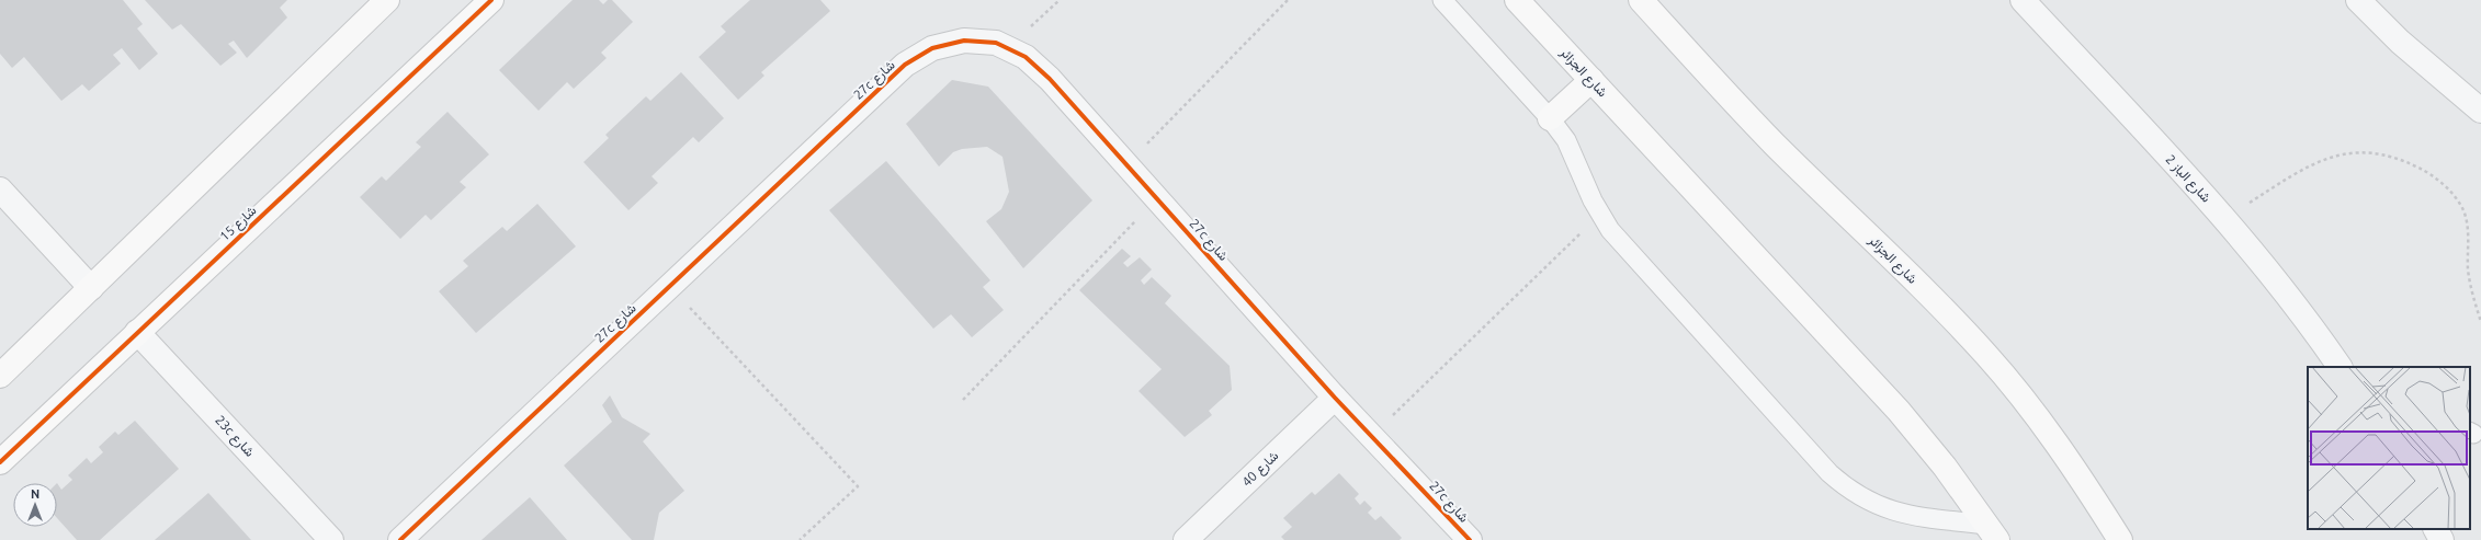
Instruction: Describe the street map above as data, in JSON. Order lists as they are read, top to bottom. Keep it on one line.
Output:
{"streets":{"main road":["شارع الجزائر","شارع 15"],"street":["27c شارع","شارع الباز 2","23c شارع","شارع 40"]},"crossings":[["27c شارع","شارع 40"],["شارع 15","23c شارع"]],"north":"top"}
